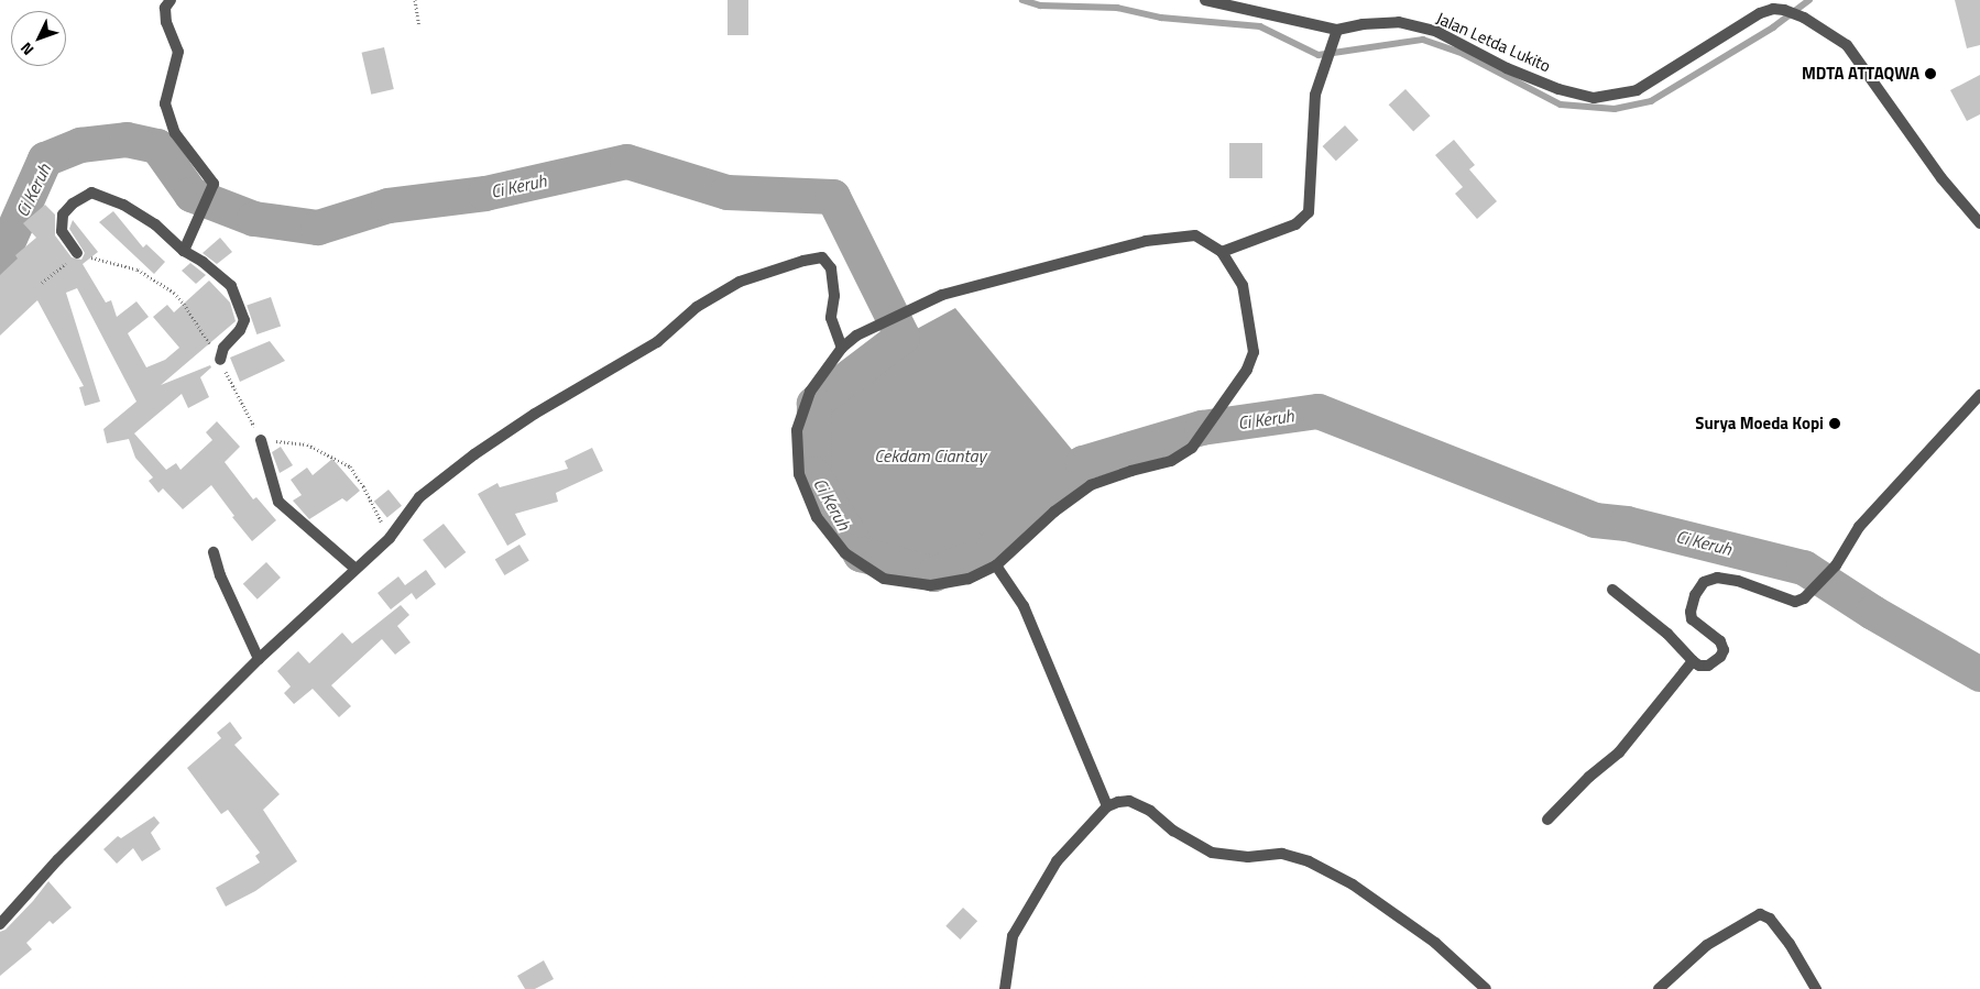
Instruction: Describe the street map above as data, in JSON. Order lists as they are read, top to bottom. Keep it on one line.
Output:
{"streets":{"street":["Jalan Letda Lukito"]},"water":["Ci Keruh","Cekdam Ciantay"],"places":["MDTA ATTAQWA","Surya Moeda Kopi"],"north":"bottom left"}
